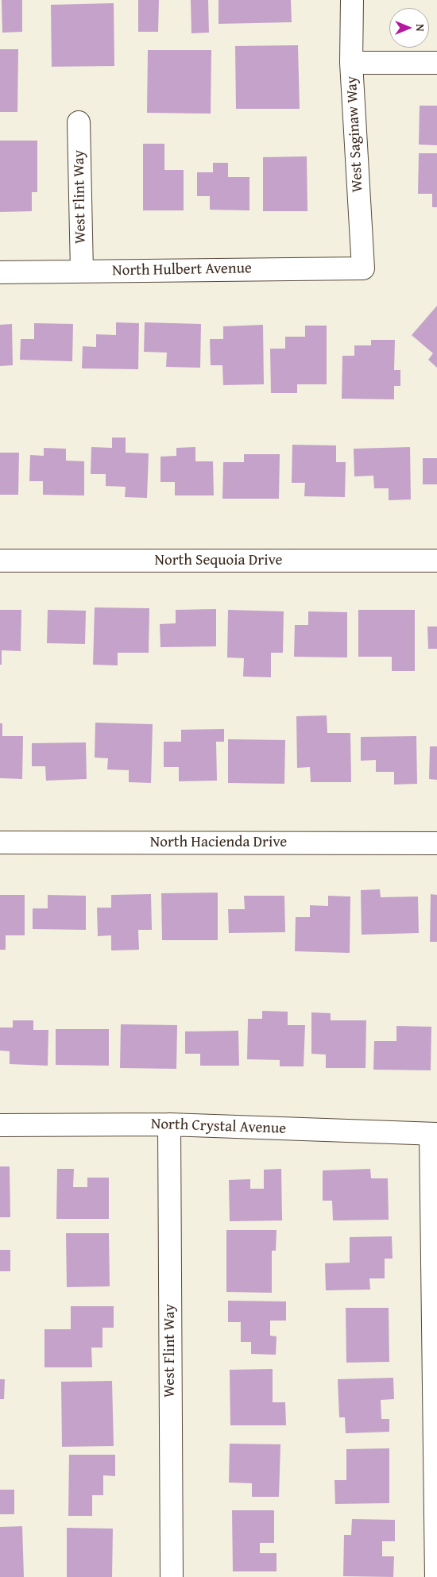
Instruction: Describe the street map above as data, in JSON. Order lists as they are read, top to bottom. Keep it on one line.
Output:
{"streets":{"street":["West Saginaw Way","West Flint Way","North Hulbert Avenue","North Sequoia Drive","North Hacienda Drive","North Crystal Avenue"]},"crossings":[["West Saginaw Way","North Hulbert Avenue"],["West Flint Way","North Hulbert Avenue"],["West Flint Way","North Crystal Avenue"]],"north":"right"}
